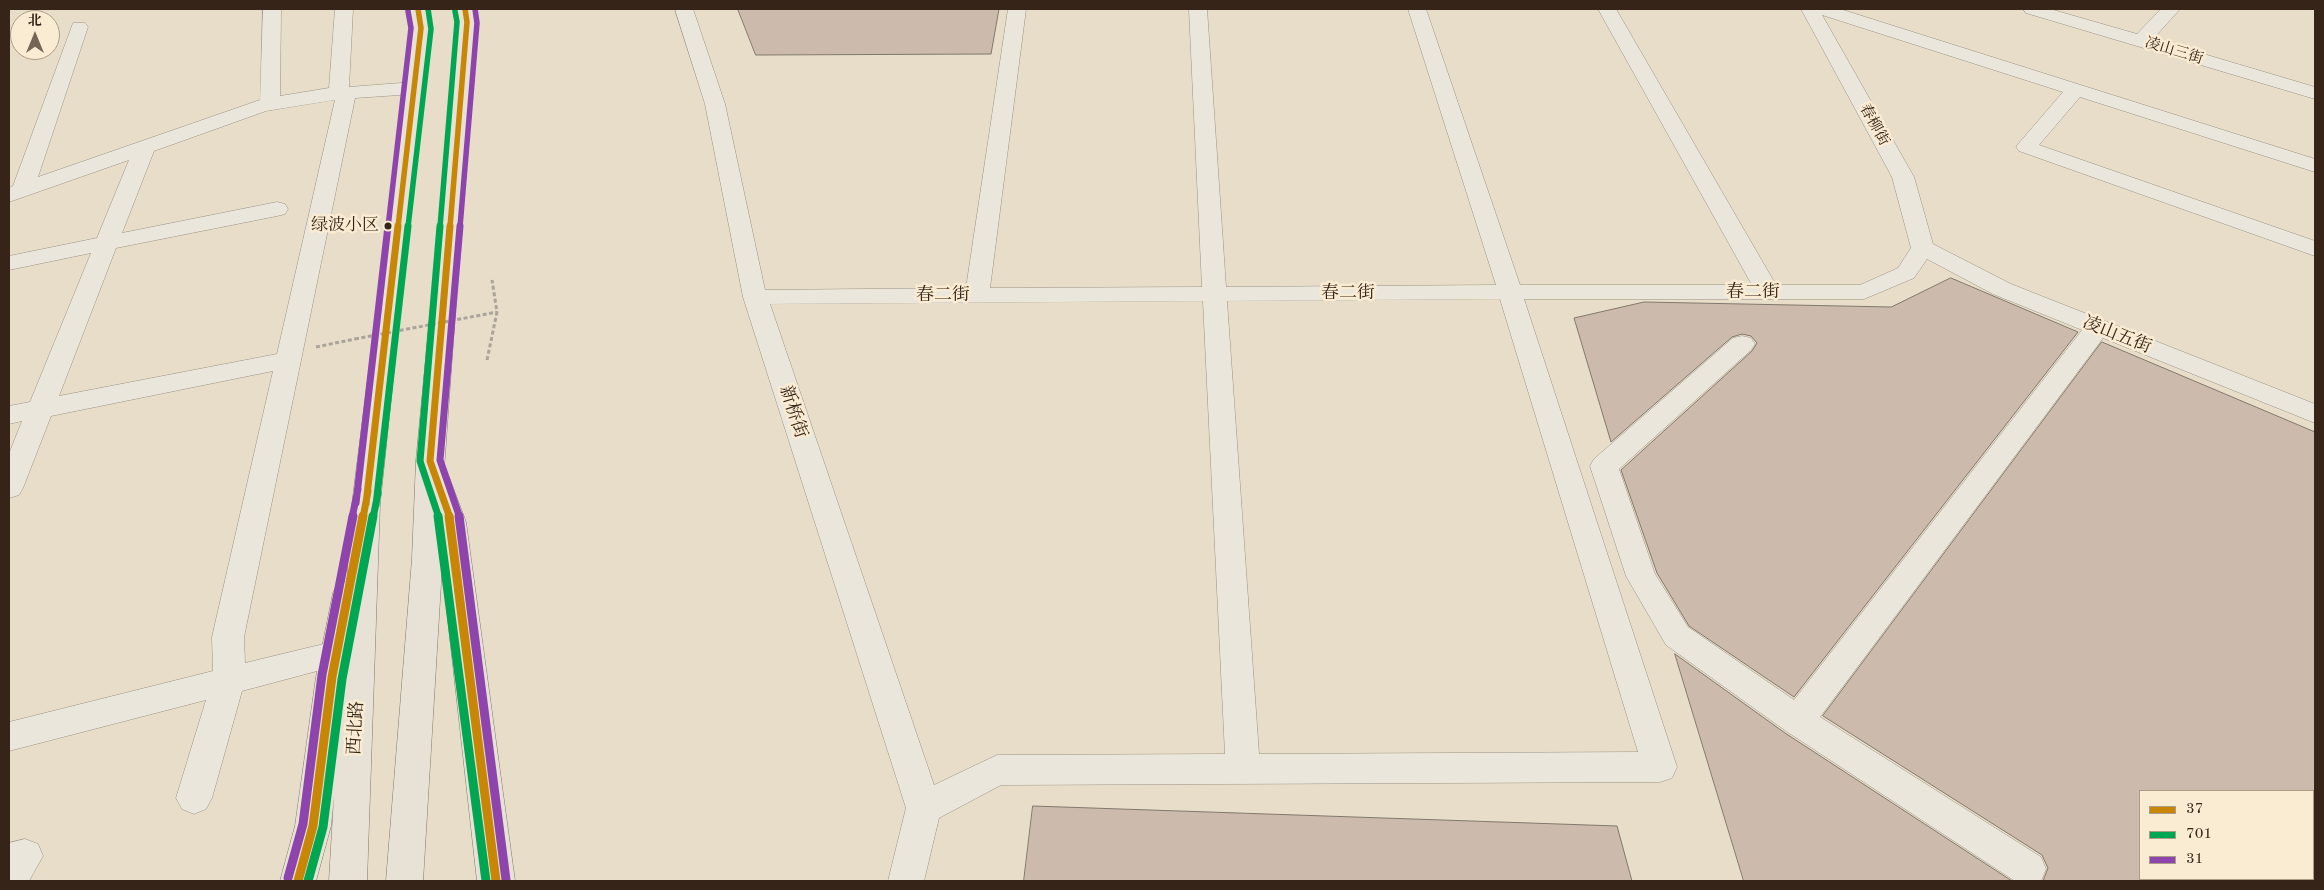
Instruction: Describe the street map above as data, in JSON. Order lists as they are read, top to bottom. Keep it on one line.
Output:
{"streets":{"highway":["西北路"],"street":["凌山三街","春柳街","春二街","凌山五街","新桥街"]},"crossings":[["春柳街","春二街"],["春柳街","凌山五街"],["春二街","凌山五街"],["春二街","新桥街"]],"places":["绿波小区"],"lines":["transit line 37","transit line 701","transit line 31"],"legend":["37","701","31"],"north":"top"}
